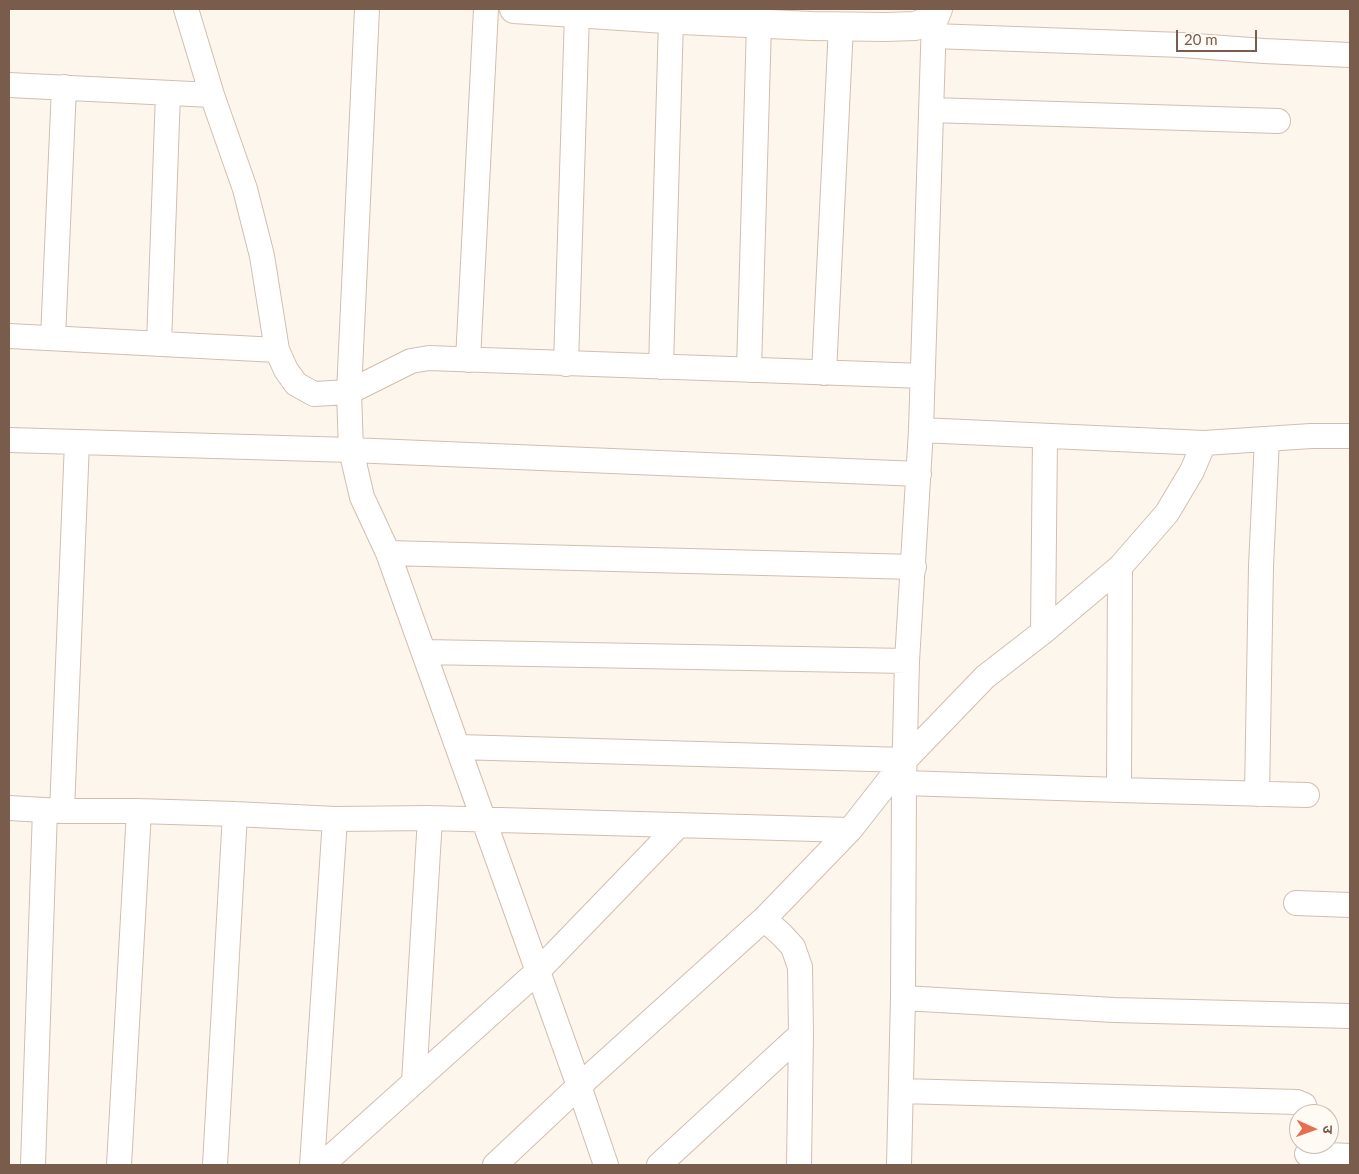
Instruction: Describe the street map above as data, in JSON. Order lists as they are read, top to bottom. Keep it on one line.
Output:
{"scale_bar":"20 m","north":"right"}
